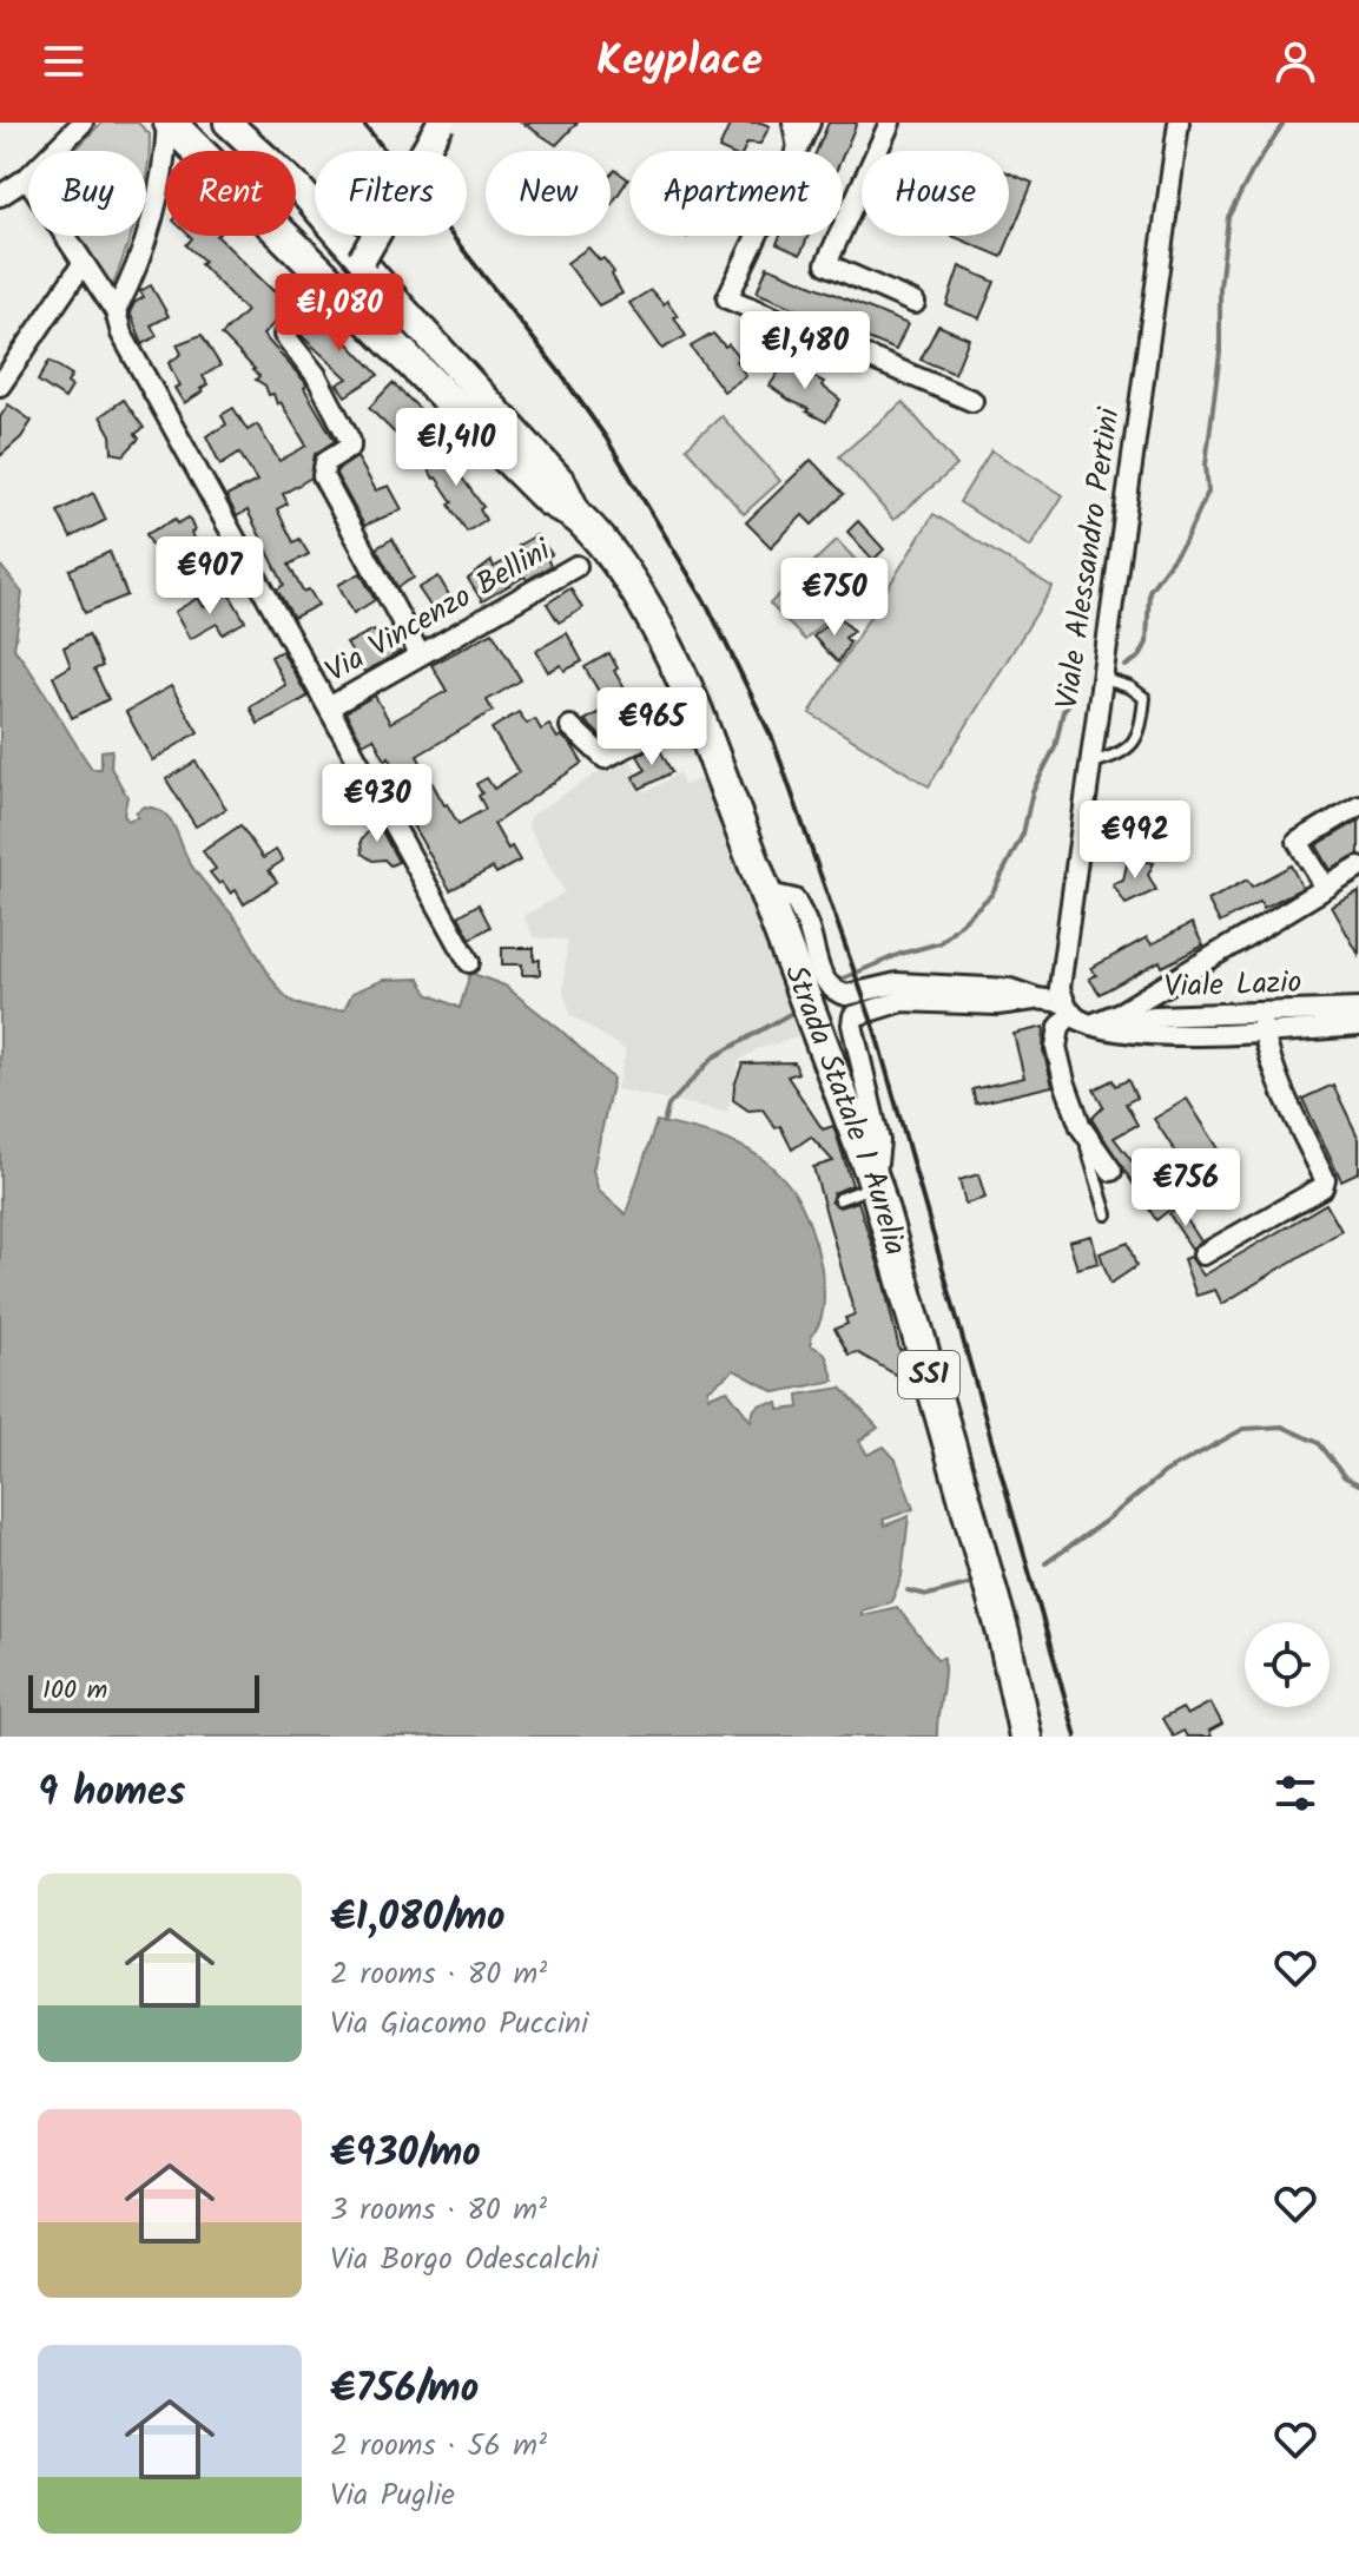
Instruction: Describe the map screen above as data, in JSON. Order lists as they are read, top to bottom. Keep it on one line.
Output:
{"streets":{"main road":["Strada Statale 1 Aurelia","SS1"],"street":["Viale Alessandro Pertini","Via Vincenzo Bellini","Viale Lazio"]},"scale_bar":"100 m","page":{"header":"Keyplace","chip":["Buy","Rent","Filters","New","Apartment","House"],"price":["€1,080","€1,480","€1,410","€907","€750","€965","€930","€992","€756"],"scale":"100 m","heading":"9 homes","list":[{"name":"€1,080/mo","note":"2 rooms · 80 m² · Via Giacomo Puccini"},{"name":"€930/mo","note":"3 rooms · 80 m² · Via Borgo Odescalchi"},{"name":"€756/mo","note":"2 rooms · 56 m² · Via Puglie"}]}}
